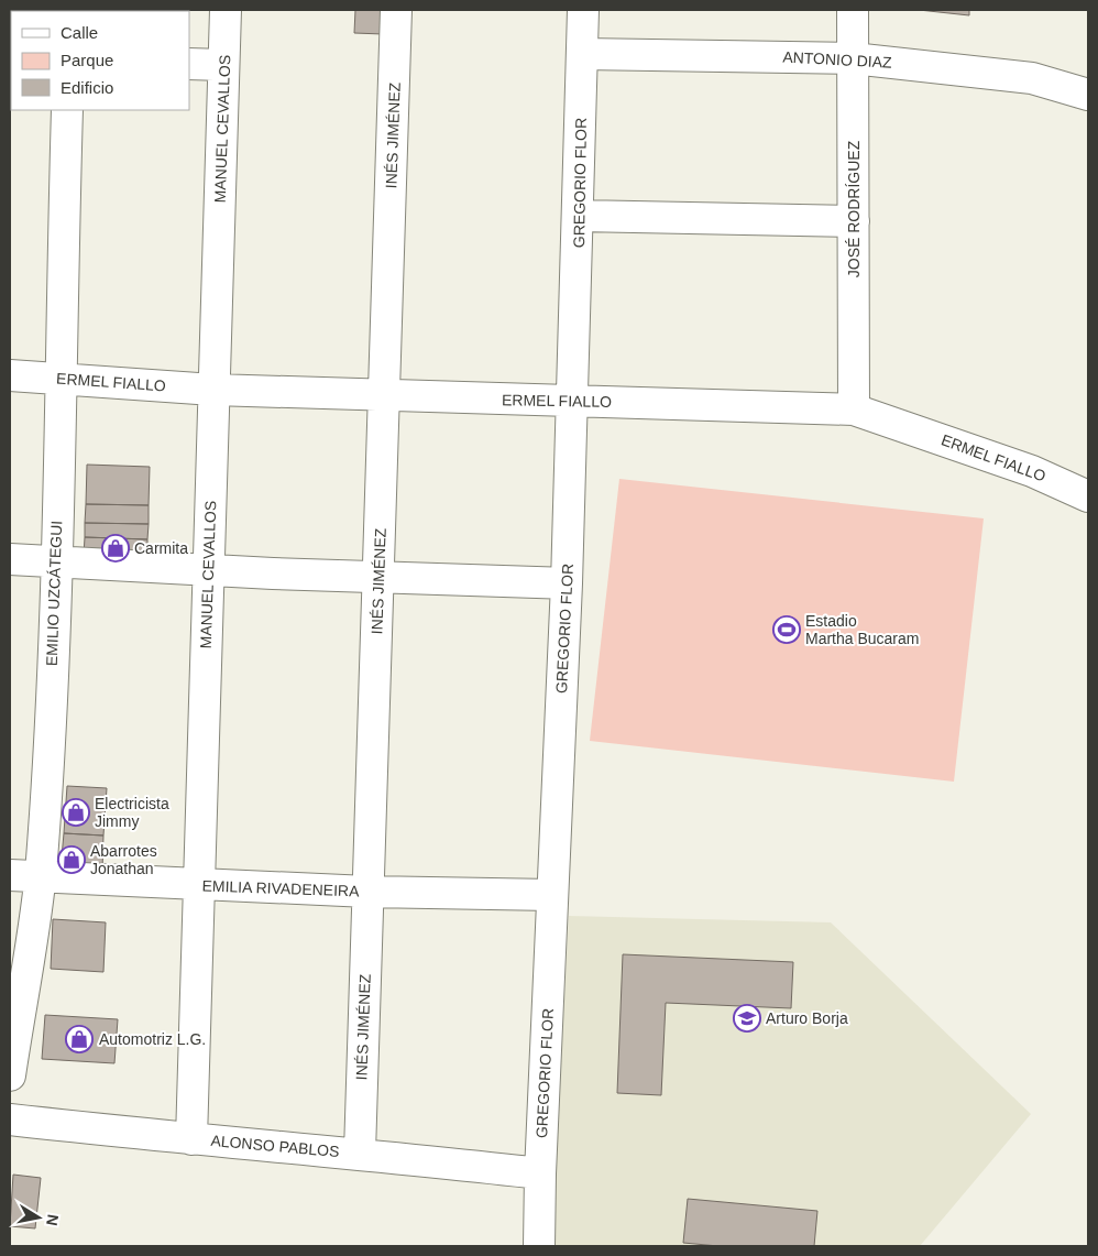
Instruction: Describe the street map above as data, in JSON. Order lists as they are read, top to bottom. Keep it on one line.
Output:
{"streets":{"street":["ANTONIO DIAZ","MANUEL CEVALLOS","INÉS JIMÉNEZ","GREGORIO FLOR","JOSÉ RODRÍGUEZ","ERMEL FIALLO","EMILIO UZCÁTEGUI","EMILIA RIVADENEIRA","ALONSO PABLOS"]},"crossings":[["ANTONIO DIAZ","GREGORIO FLOR"],["ANTONIO DIAZ","JOSÉ RODRÍGUEZ"],["MANUEL CEVALLOS","ERMEL FIALLO"],["MANUEL CEVALLOS","EMILIA RIVADENEIRA"],["MANUEL CEVALLOS","ALONSO PABLOS"],["INÉS JIMÉNEZ","ERMEL FIALLO"],["INÉS JIMÉNEZ","EMILIA RIVADENEIRA"],["INÉS JIMÉNEZ","ALONSO PABLOS"],["GREGORIO FLOR","ERMEL FIALLO"],["GREGORIO FLOR","EMILIA RIVADENEIRA"],["GREGORIO FLOR","ALONSO PABLOS"],["JOSÉ RODRÍGUEZ","ERMEL FIALLO"],["ERMEL FIALLO","EMILIO UZCÁTEGUI"],["EMILIO UZCÁTEGUI","EMILIA RIVADENEIRA"]],"places":{"shop":["Carmita","Electricista Jimmy","Abarrotes Jonathan","Automotriz L.G."],"sports":["Estadio Martha Bucaram"],"school or university":["Arturo Borja"]},"legend":["Calle","Parque","Edificio"],"north":"right"}
